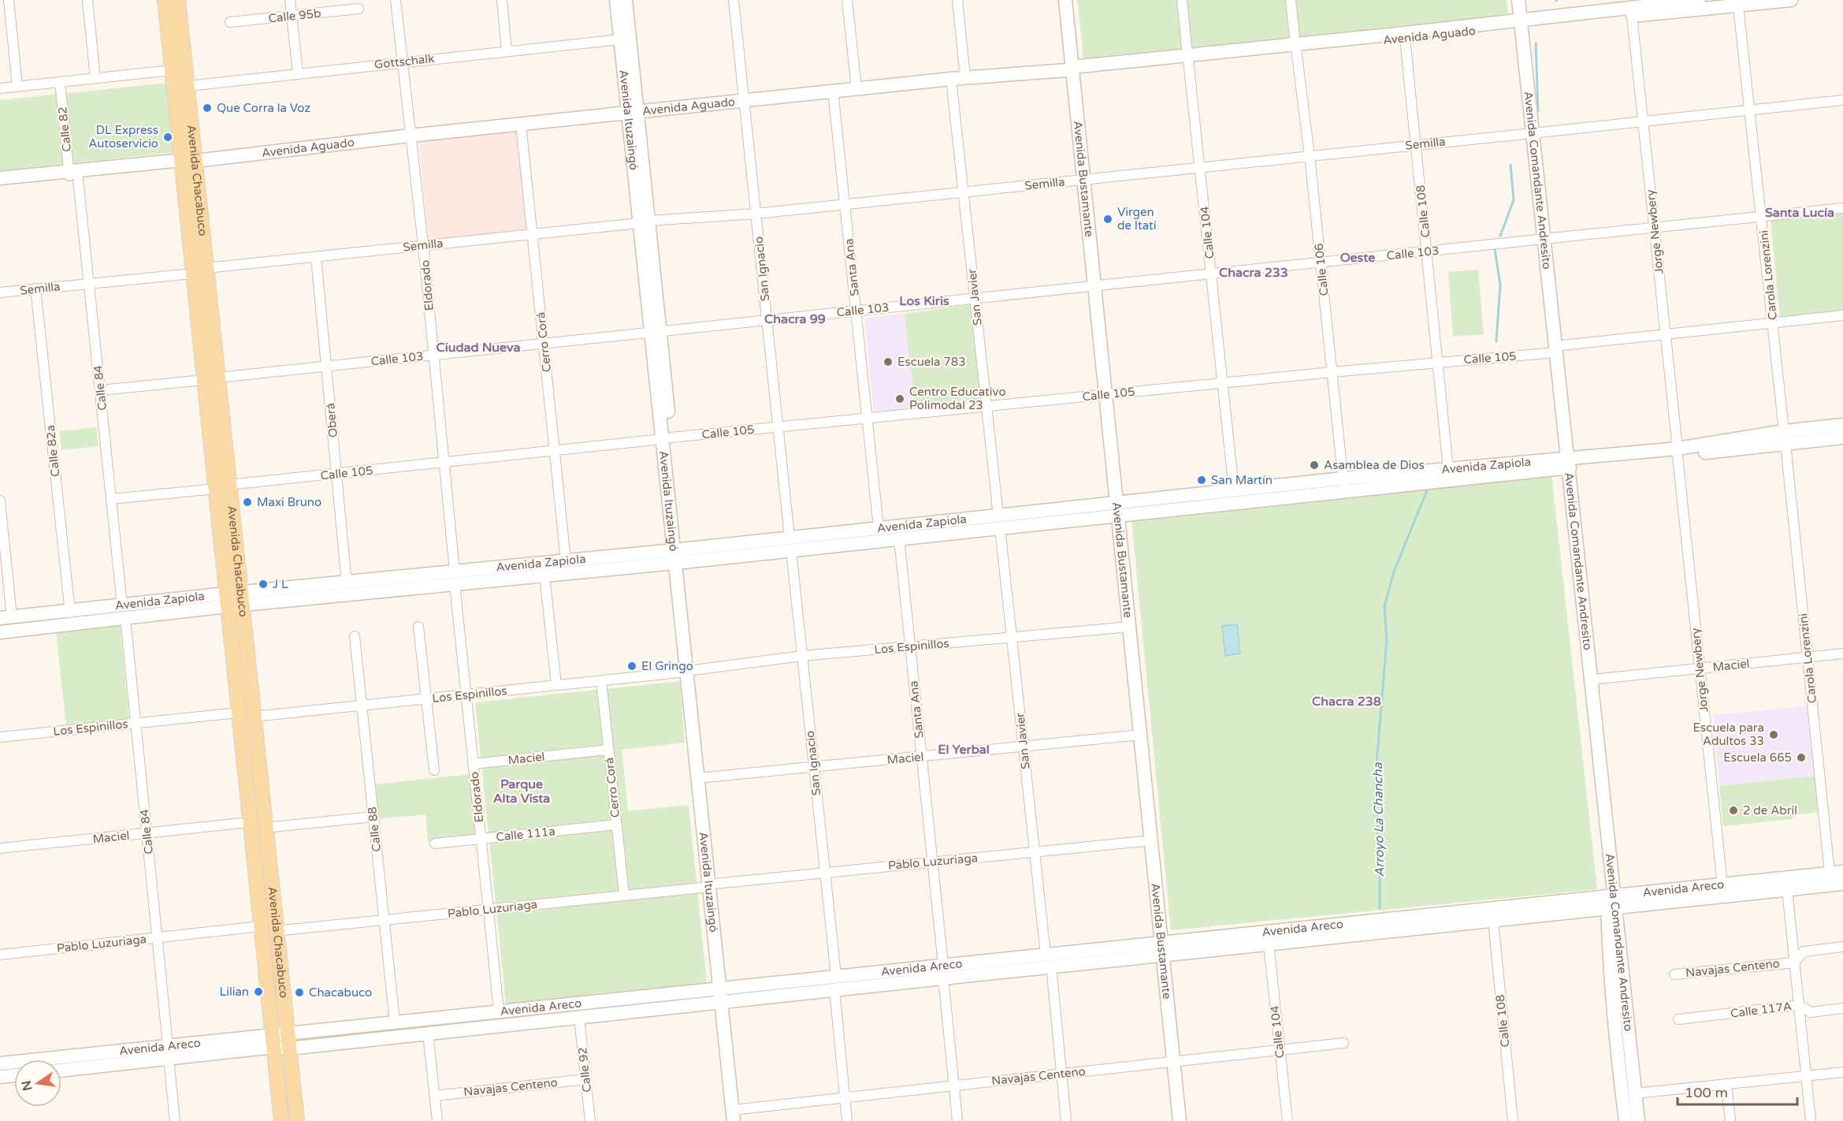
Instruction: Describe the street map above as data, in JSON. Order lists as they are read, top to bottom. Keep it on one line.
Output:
{"streets":{"main road":["Avenida Aguado","Avenida Ituzaingó","Avenida Bustamante","Avenida Chacabuco","Avenida Comandante Andresito","Avenida Zapiola","Avenida Areco"],"street":["Calle 95b","Gottschalk","Calle 82","Semilla","Calle 108","Jorge Newbery","Calle 104","Calle 103","Santa Ana","San Ignacio","Calle 106","Carola Lorenzini","Eldorado","San Javier","Cerro Corá","Calle 105","Calle 84","Oberá","Calle 82a","Los Espinillos","Maciel","Calle 88","Calle 111a","Pablo Luzuriaga","Navajas Centeno","Calle 117A","Calle 92"]},"crossings":[["Avenida Aguado","Avenida Ituzaingó"],["Avenida Aguado","Calle 82"],["Avenida Aguado","Avenida Bustamante"],["Avenida Aguado","Avenida Chacabuco"],["Avenida Aguado","Avenida Comandante Andresito"],["Avenida Aguado","Calle 108"],["Avenida Aguado","Jorge Newbery"],["Avenida Aguado","Calle 104"],["Avenida Aguado","Santa Ana"],["Avenida Aguado","San Ignacio"],["Avenida Aguado","Calle 106"],["Avenida Aguado","Carola Lorenzini"],["Avenida Aguado","Eldorado"],["Avenida Aguado","San Javier"],["Avenida Aguado","Cerro Corá"],["Avenida Aguado","Calle 84"],["Gottschalk","Avenida Ituzaingó"],["Gottschalk","Avenida Chacabuco"],["Gottschalk","Eldorado"],["Avenida Ituzaingó","Semilla"],["Avenida Ituzaingó","Calle 103"],["Avenida Ituzaingó","Calle 105"],["Avenida Ituzaingó","Avenida Zapiola"],["Avenida Ituzaingó","Los Espinillos"],["Avenida Ituzaingó","Maciel"],["Avenida Ituzaingó","Pablo Luzuriaga"],["Avenida Ituzaingó","Avenida Areco"],["Avenida Ituzaingó","Navajas Centeno"],["Calle 82","Calle 84"],["Semilla","Avenida Bustamante"],["Semilla","Avenida Chacabuco"],["Semilla","Avenida Comandante Andresito"],["Semilla","Calle 108"],["Semilla","Jorge Newbery"],["Semilla","Calle 104"],["Semilla","Santa Ana"],["Semilla","San Ignacio"],["Semilla","Calle 106"],["Semilla","Carola Lorenzini"],["Semilla","Eldorado"],["Semilla","San Javier"],["Semilla","Cerro Corá"],["Semilla","Calle 84"],["Semilla","Oberá"],["Semilla","Calle 82a"],["Avenida Bustamante","Calle 103"],["Avenida Bustamante","Calle 105"],["Avenida Bustamante","Avenida Zapiola"],["Avenida Bustamante","Los Espinillos"],["Avenida Bustamante","Maciel"],["Avenida Bustamante","Pablo Luzuriaga"],["Avenida Bustamante","Avenida Areco"],["Avenida Bustamante","Navajas Centeno"],["Avenida Chacabuco","Calle 103"],["Avenida Chacabuco","Calle 105"],["Avenida Chacabuco","Avenida Zapiola"],["Avenida Chacabuco","Los Espinillos"],["Avenida Chacabuco","Maciel"],["Avenida Chacabuco","Pablo Luzuriaga"],["Avenida Chacabuco","Avenida Areco"],["Avenida Comandante Andresito","Calle 103"],["Avenida Comandante Andresito","Calle 105"],["Avenida Comandante Andresito","Avenida Zapiola"],["Avenida Comandante Andresito","Maciel"],["Avenida Comandante Andresito","Avenida Areco"],["Calle 108","Calle 103"],["Calle 108","Calle 105"],["Calle 108","Avenida Zapiola"],["Calle 108","Avenida Areco"],["Jorge Newbery","Calle 103"],["Jorge Newbery","Calle 105"],["Jorge Newbery","Avenida Zapiola"],["Jorge Newbery","Maciel"],["Jorge Newbery","Avenida Areco"],["Calle 104","Calle 103"],["Calle 104","Calle 105"],["Calle 104","Avenida Zapiola"],["Calle 104","Avenida Areco"],["Calle 104","Navajas Centeno"],["Calle 103","Santa Ana"],["Calle 103","San Ignacio"],["Calle 103","Calle 106"],["Calle 103","Carola Lorenzini"],["Calle 103","Eldorado"],["Calle 103","San Javier"],["Calle 103","Cerro Corá"],["Calle 103","Calle 84"],["Calle 103","Oberá"],["Santa Ana","Calle 105"],["Santa Ana","Avenida Zapiola"],["Santa Ana","Los Espinillos"],["Santa Ana","Maciel"],["Santa Ana","Pablo Luzuriaga"],["Santa Ana","Avenida Areco"],["Santa Ana","Navajas Centeno"],["San Ignacio","Calle 105"],["San Ignacio","Avenida Zapiola"],["San Ignacio","Los Espinillos"],["San Ignacio","Maciel"],["San Ignacio","Pablo Luzuriaga"],["San Ignacio","Avenida Areco"],["San Ignacio","Navajas Centeno"],["Calle 106","Calle 105"],["Calle 106","Avenida Zapiola"],["Carola Lorenzini","Calle 105"],["Carola Lorenzini","Avenida Zapiola"],["Carola Lorenzini","Maciel"],["Carola Lorenzini","Avenida Areco"],["Eldorado","Calle 105"],["Eldorado","Avenida Zapiola"],["Eldorado","Los Espinillos"],["Eldorado","Maciel"],["Eldorado","Calle 111a"],["Eldorado","Pablo Luzuriaga"],["Eldorado","Avenida Areco"],["San Javier","Calle 105"],["San Javier","Avenida Zapiola"],["San Javier","Los Espinillos"],["San Javier","Maciel"],["San Javier","Pablo Luzuriaga"],["San Javier","Avenida Areco"],["San Javier","Navajas Centeno"],["Cerro Corá","Calle 105"],["Cerro Corá","Avenida Zapiola"],["Cerro Corá","Los Espinillos"],["Cerro Corá","Maciel"],["Cerro Corá","Calle 111a"],["Cerro Corá","Pablo Luzuriaga"],["Calle 105","Calle 84"],["Calle 105","Oberá"],["Calle 84","Avenida Zapiola"],["Calle 84","Los Espinillos"],["Calle 84","Maciel"],["Calle 84","Pablo Luzuriaga"],["Calle 84","Avenida Areco"],["Oberá","Avenida Zapiola"],["Calle 82a","Avenida Zapiola"],["Los Espinillos","Calle 88"],["Calle 88","Pablo Luzuriaga"],["Calle 88","Avenida Areco"],["Avenida Areco","Calle 92"],["Navajas Centeno","Calle 92"]],"districts":["Santa Lucía","Oeste","Chacra 233","Los Kiris","Chacra 99","Ciudad Nueva","Chacra 238","El Yerbal","Parque Alta Vista"],"water":["Arroyo La Chancha"],"places":["Que Corra la Voz","DL Express Autoservicio","Virgen de Itatí","Escuela 783","Centro Educativo Polimodal 23","Asamblea de Dios","San Martín","Maxi Bruno","J L","El Gringo","Escuela para Adultos 33","Escuela 665","2 de Abril","Lilian","Chacabuco"],"scale_bar":"100 m","north":"left"}
